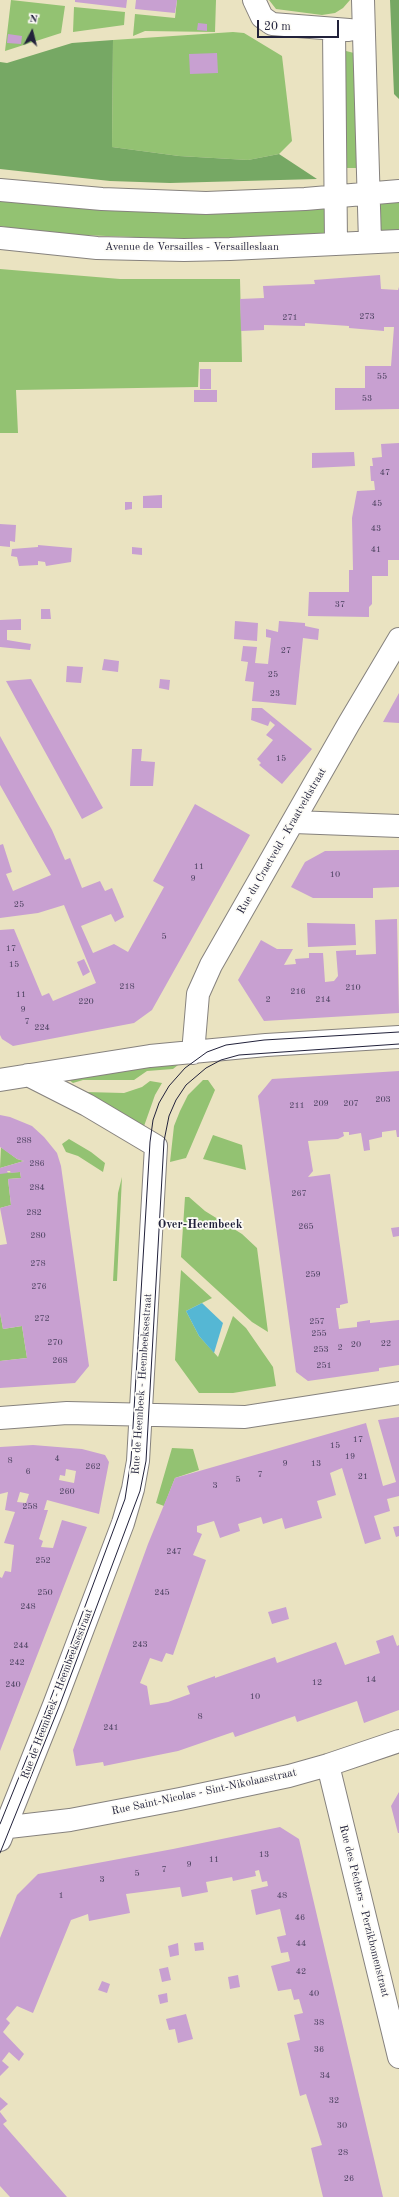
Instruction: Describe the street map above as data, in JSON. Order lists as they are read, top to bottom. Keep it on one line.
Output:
{"streets":{"street":["Avenue de Versailles - Versailleslaan","Rue du Craetveld - Kraatveldstraat","Rue de Heembeek - Heembeeksestraat","Rue Saint-Nicolas - Sint-Nikolaasstraat","Rue des Pêchers - Perzikbomenstraat"]},"crossings":[["Rue de Heembeek - Heembeeksestraat","Rue Saint-Nicolas - Sint-Nikolaasstraat"],["Rue Saint-Nicolas - Sint-Nikolaasstraat","Rue des Pêchers - Perzikbomenstraat"]],"districts":["Over-Heembeek"],"house_numbers":["273","271","55","53","47","45","43","41","37","27","25","23","15","11","10","9","25","5","17","15","218","210","216","11","2","214","220","9","7","224","203","209","207","211","288","286","284","267","282","265","280","278","259","276","272","257","255","270","22","20","2","253","268","251","17","15","19","4","8","9","13","262","6","7","21","5","3","260","258","247","252","250","245","248","243","244","242","14","12","240","10","8","241","13","11","9","7","5","3","1","48","46","44","42","40","38","36","34","32","30","28","26"],"scale_bar":"20 m","north":"top"}
